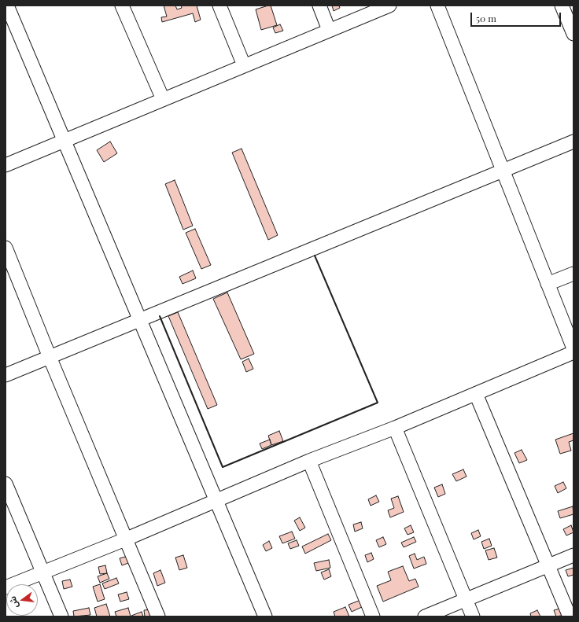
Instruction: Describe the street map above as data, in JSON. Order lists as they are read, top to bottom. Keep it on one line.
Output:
{"scale_bar":"50 m","north":"left"}
